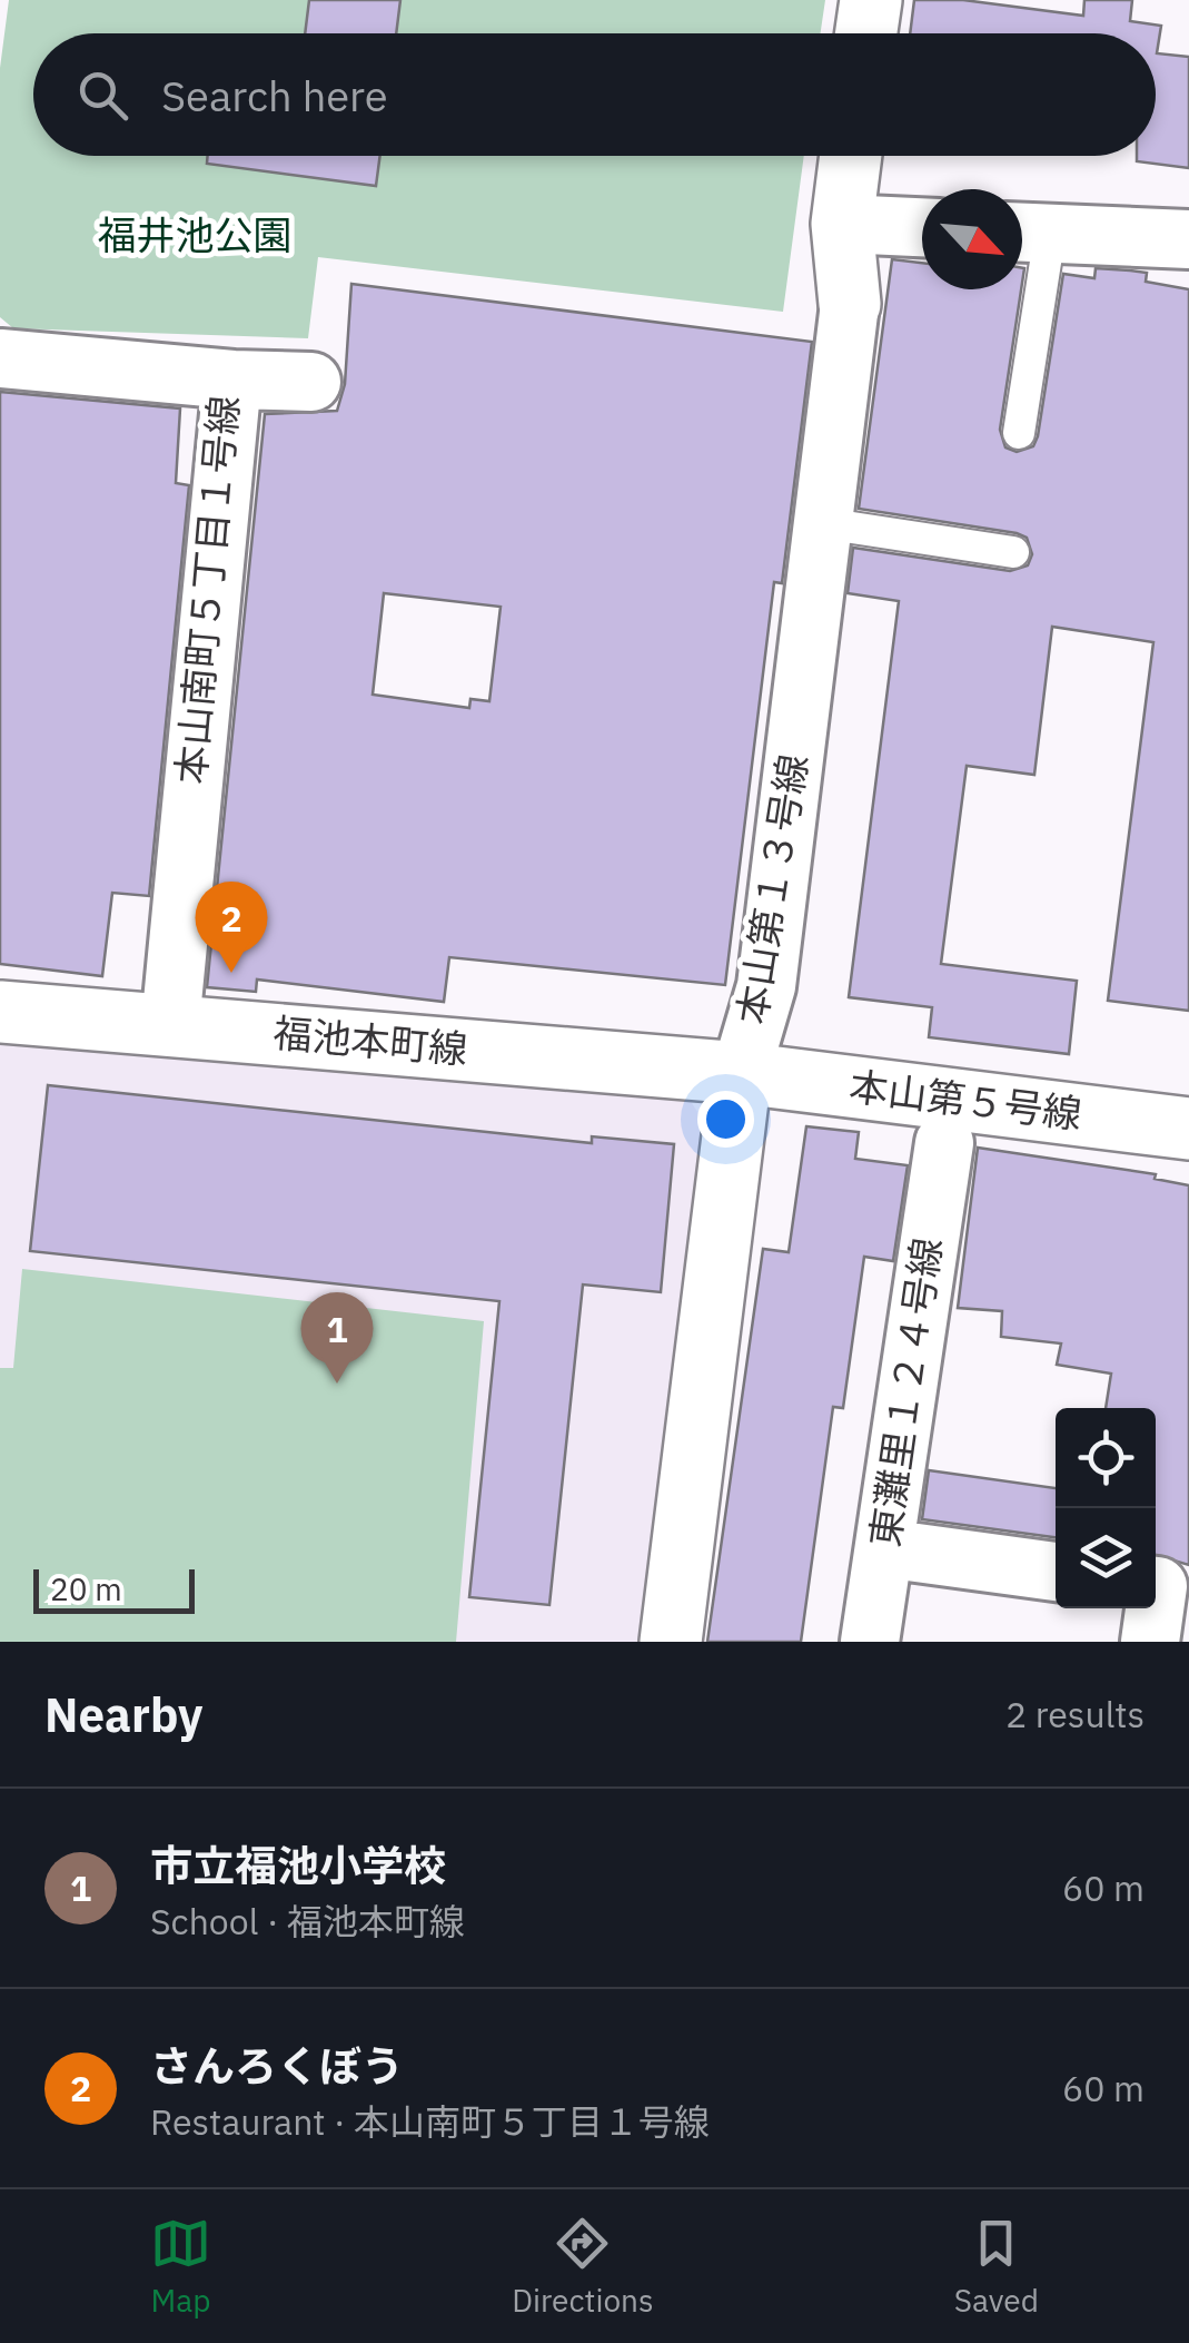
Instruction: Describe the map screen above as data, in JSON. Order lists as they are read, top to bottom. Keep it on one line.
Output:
{"streets":{"street":["本山南町５丁目１号線","本山第１３号線","福池本町線","本山第５号線","東灘里１２４号線"]},"crossings":[["本山南町５丁目１号線","福池本町線"],["本山第１３号線","福池本町線"],["本山第１３号線","本山第５号線"],["福池本町線","本山第５号線"]],"parks":["福井池公園"],"scale_bar":"20 m","north":"bottom right","page":{"search":"Search here","pins":["2","1"],"scale":"20 m","heading":["Nearby","2 results"],"list":[{"mark":"1","name":"市立福池小学校","note":"School · 福池本町線","value":"60 m"},{"mark":"2","name":"さんろくぼう","note":"Restaurant · 本山南町５丁目１号線","value":"60 m"}],"nav":["Map","Directions","Saved"]}}
